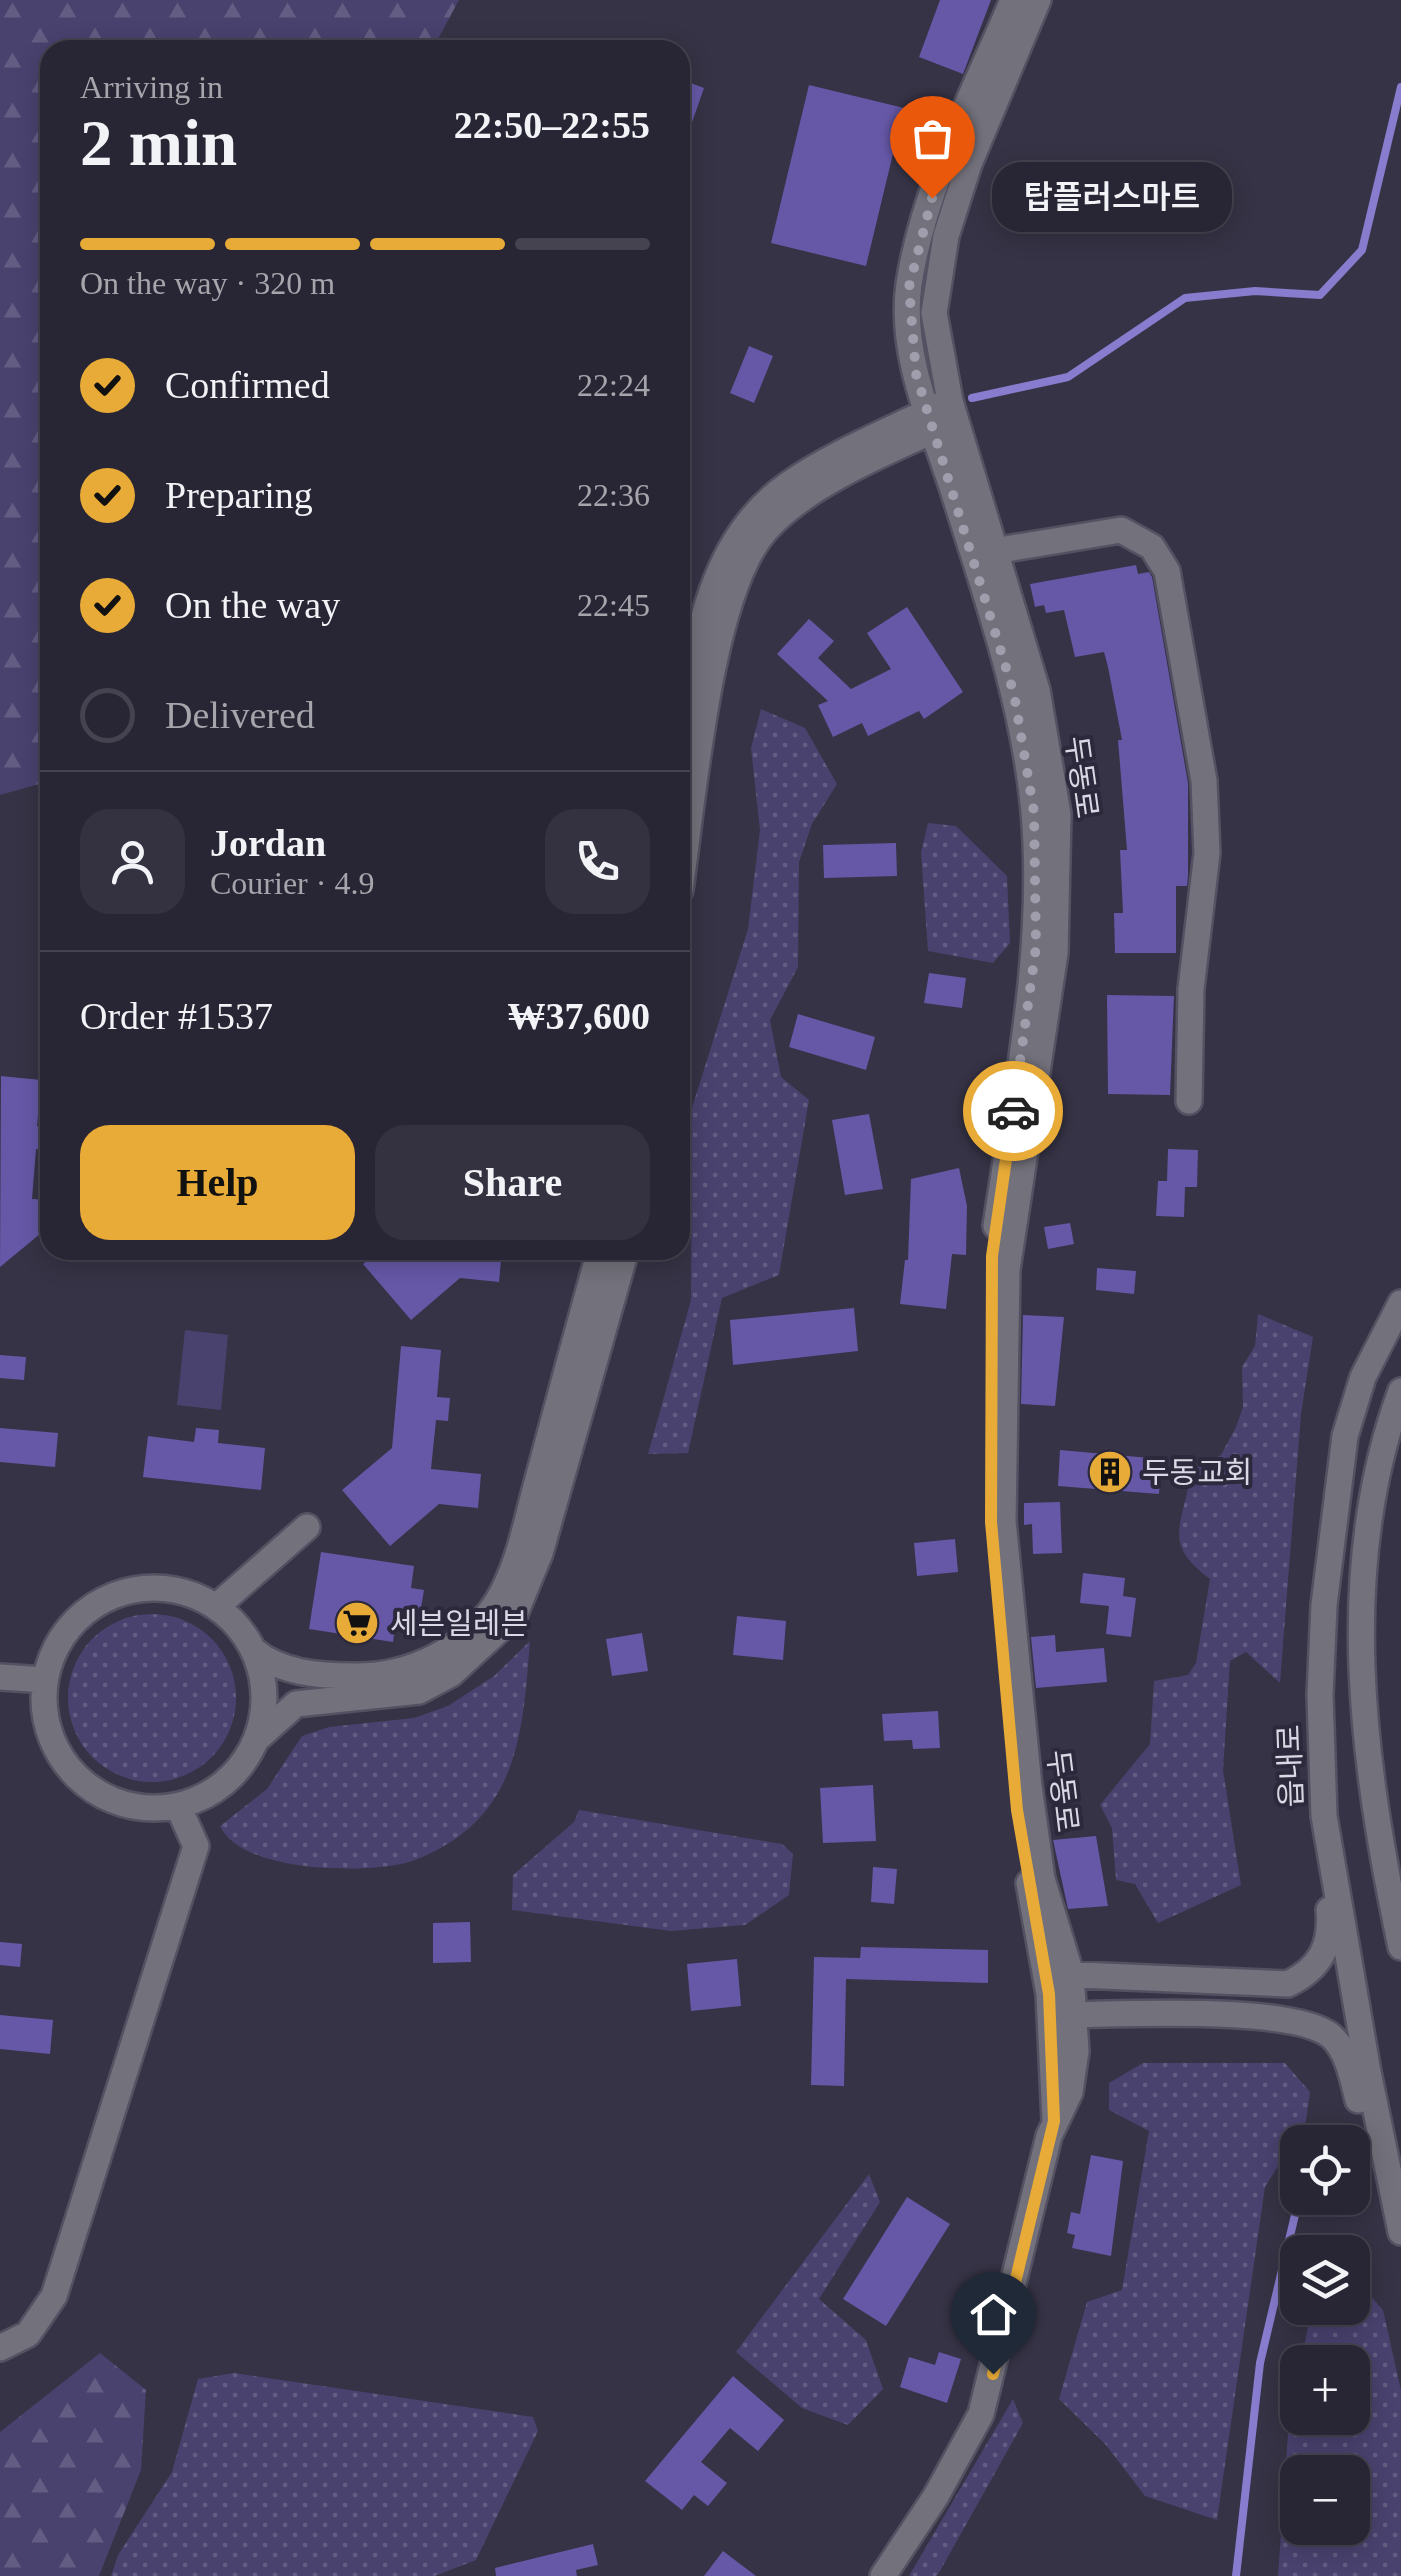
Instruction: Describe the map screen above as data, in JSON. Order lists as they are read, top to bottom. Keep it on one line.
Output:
{"streets":{"street":["두동로","읍내로"]},"places":{"other":["탑플러스마트"],"building":["두동교회"],"supermarket":["세븐일레븐"]},"page":{"heading":["2 min","Arriving in","22:50–22:55"],"panel":["Jordan","Courier · 4.9","Order #1537","₩37,600"],"bubble":"탑플러스마트","bar":"On the way · 320 m","list":[["Confirmed","22:24"],["Preparing","22:36"],["On the way","22:45"],"Delivered"],"buttons":["Help","Share"],"map_buttons":["+","−"]}}
